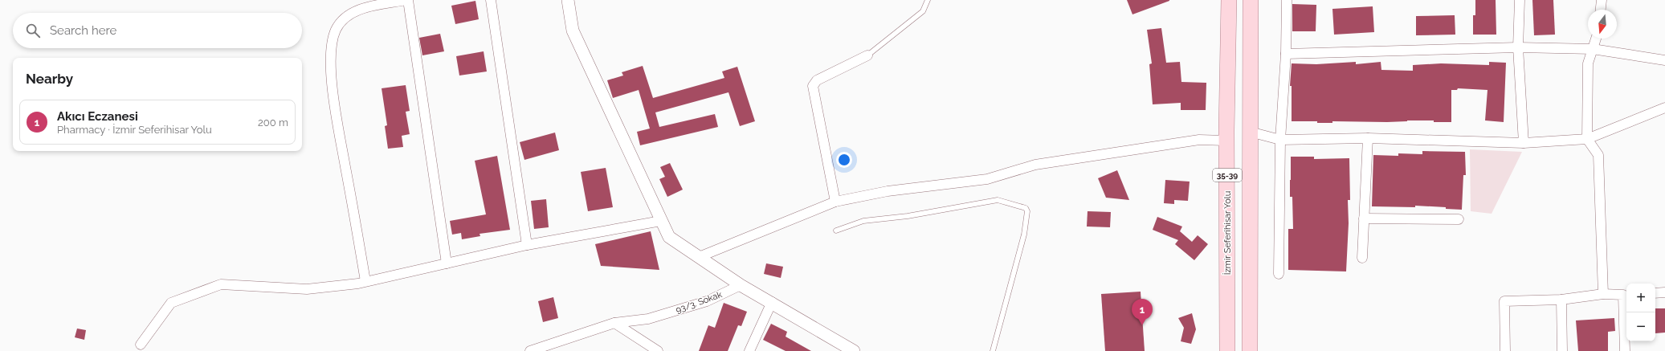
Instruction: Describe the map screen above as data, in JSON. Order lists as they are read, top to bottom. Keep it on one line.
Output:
{"streets":{"main road":["35-39","İzmir Seferihisar Yolu"],"street":["93/3. Sokak"]},"north":"bottom","page":{"search":"Search here","heading":"Nearby","list":[{"mark":"1","name":"Akıcı Eczanesi","note":"Pharmacy · İzmir Seferihisar Yolu","value":"200 m"}],"map_buttons":["+","−"],"pins":"1"}}
